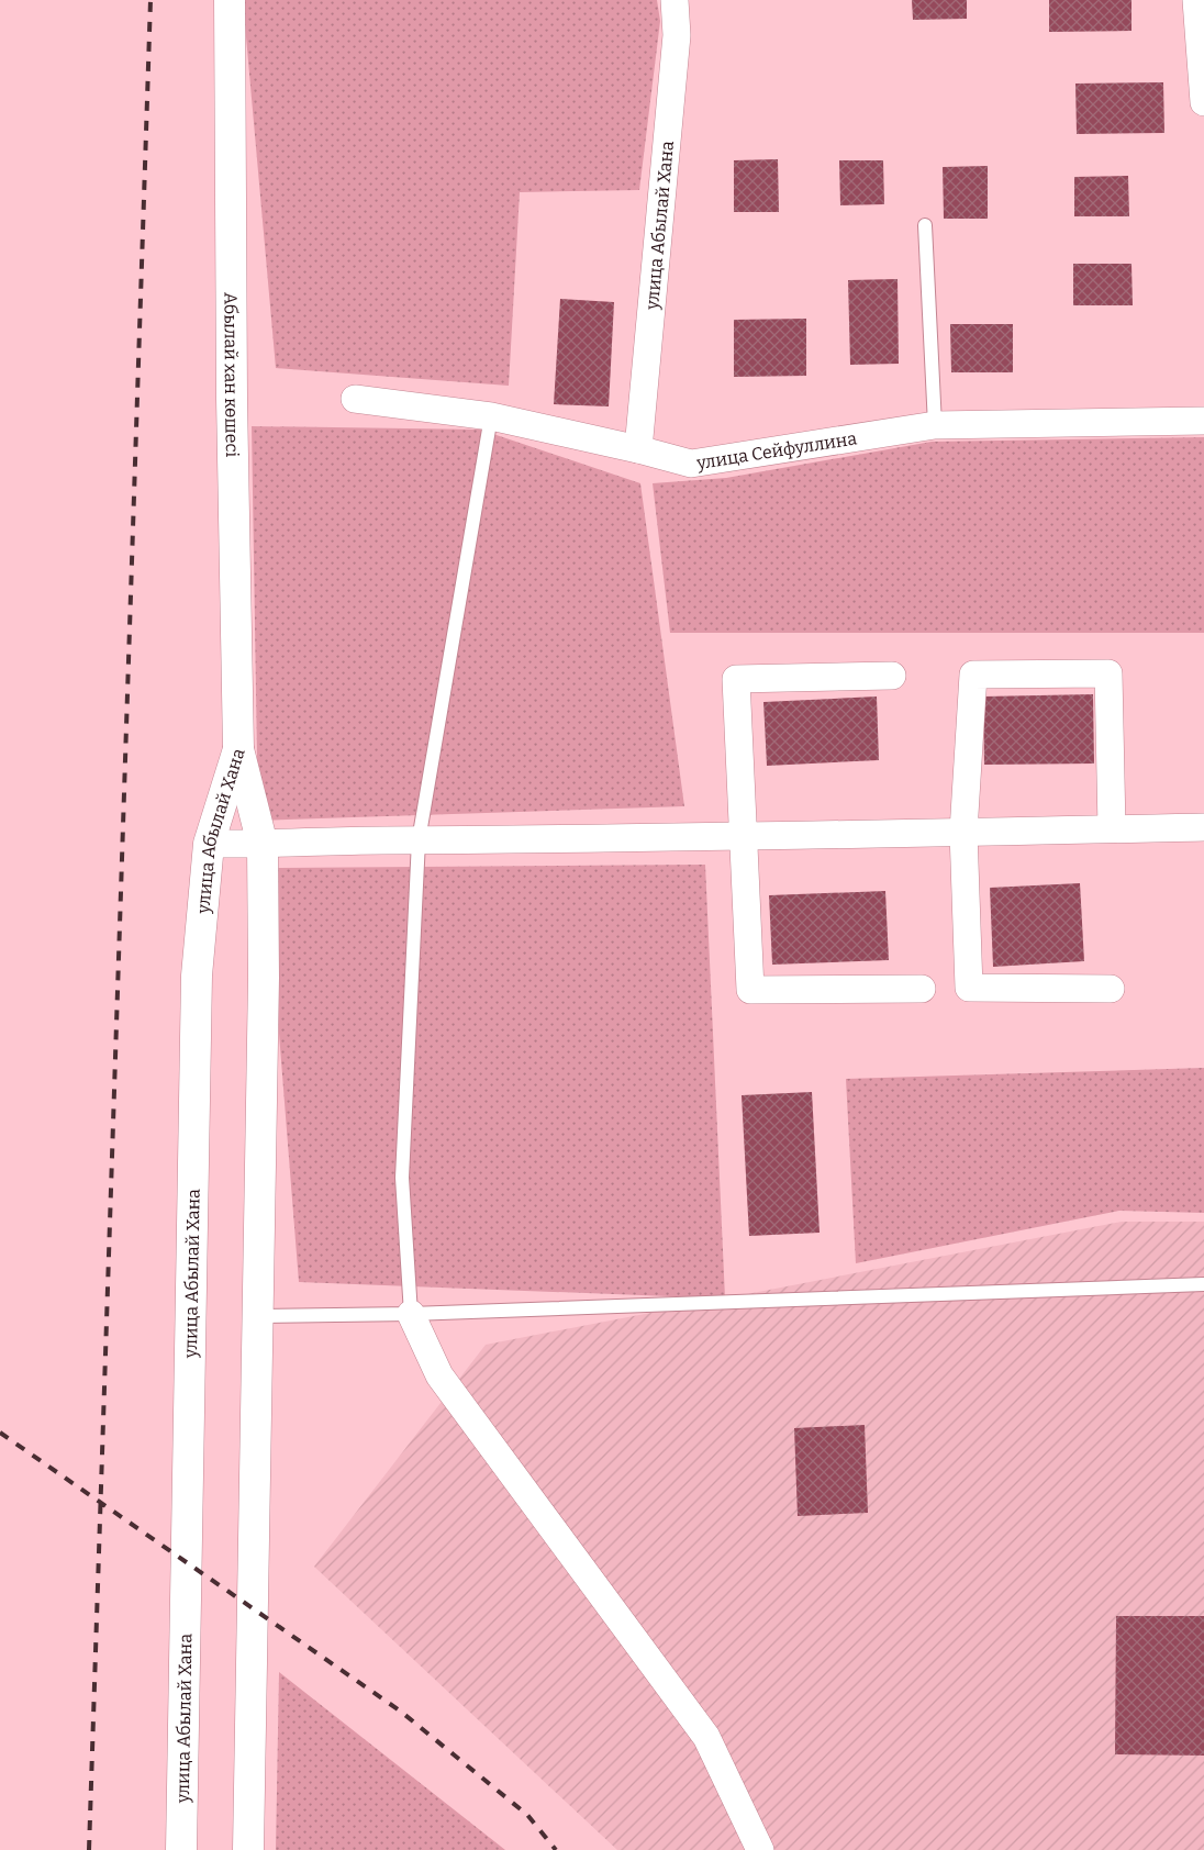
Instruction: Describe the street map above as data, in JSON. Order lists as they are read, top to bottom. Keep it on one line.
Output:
{"streets":{"main road":["улица Абылай Хана","Абылай хан көшесі"],"street":["улица Сейфуллина"]},"crossings":[["улица Абылай Хана","Абылай хан көшесі"],["улица Абылай Хана","улица Сейфуллина"]]}
